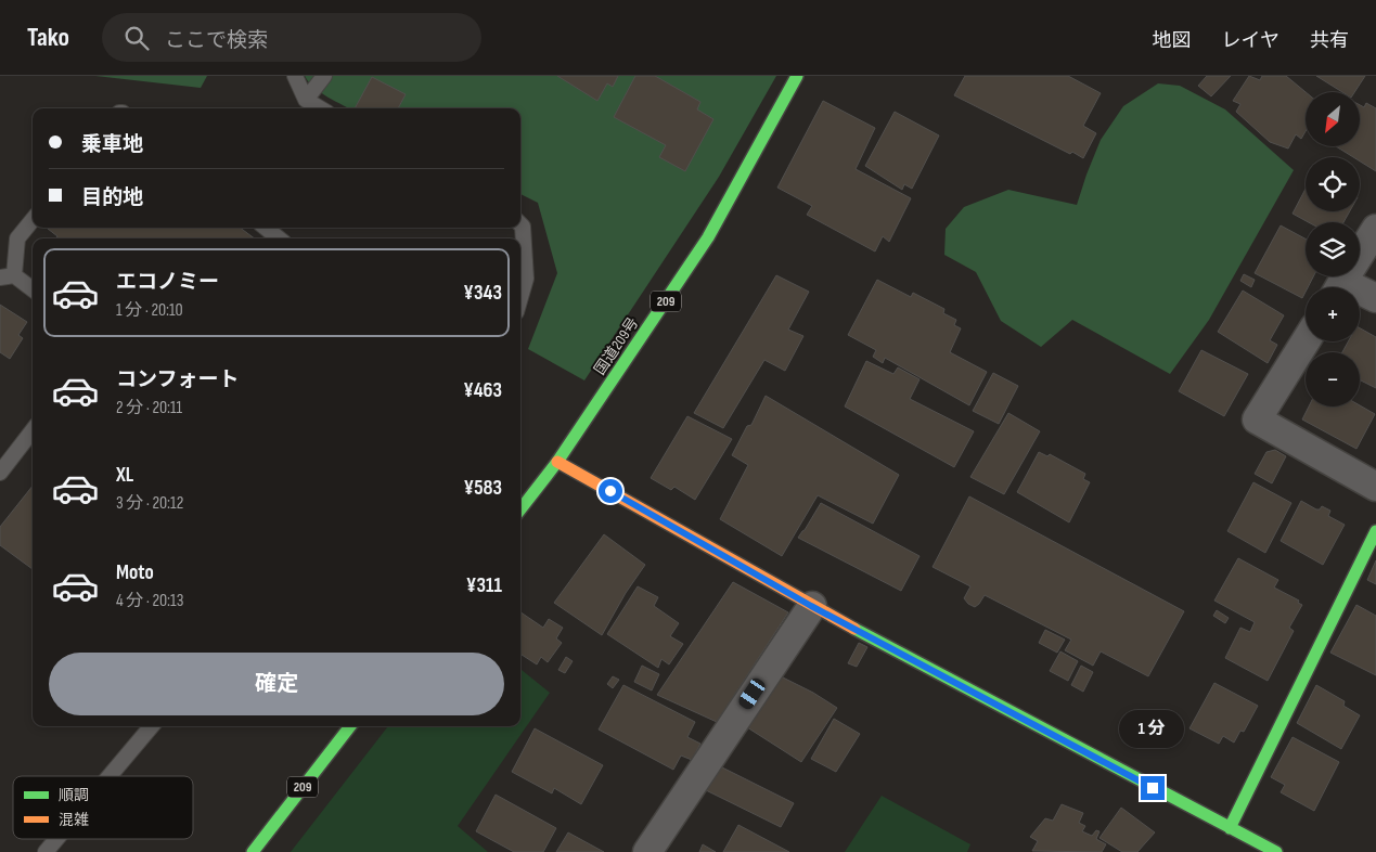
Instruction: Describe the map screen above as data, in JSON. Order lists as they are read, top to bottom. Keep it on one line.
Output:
{"streets":{"main road":["209","国道209号"]},"legend":["順調","混雑"],"north":"bottom left","page":{"header":"Tako","search":"ここで検索","nav":["地図","レイヤ","共有"],"map_buttons":["+","−"],"banner":["乗車地","目的地"],"list":[{"name":"エコノミー","note":"1 分 · 20:10","value":"¥343"},{"name":"コンフォート","note":"2 分 · 20:11","value":"¥463"},{"name":"XL","note":"3 分 · 20:12","value":"¥583"},{"name":"Moto","note":"4 分 · 20:13","value":"¥311"}],"buttons":"確定","bubble":"1 分"}}
